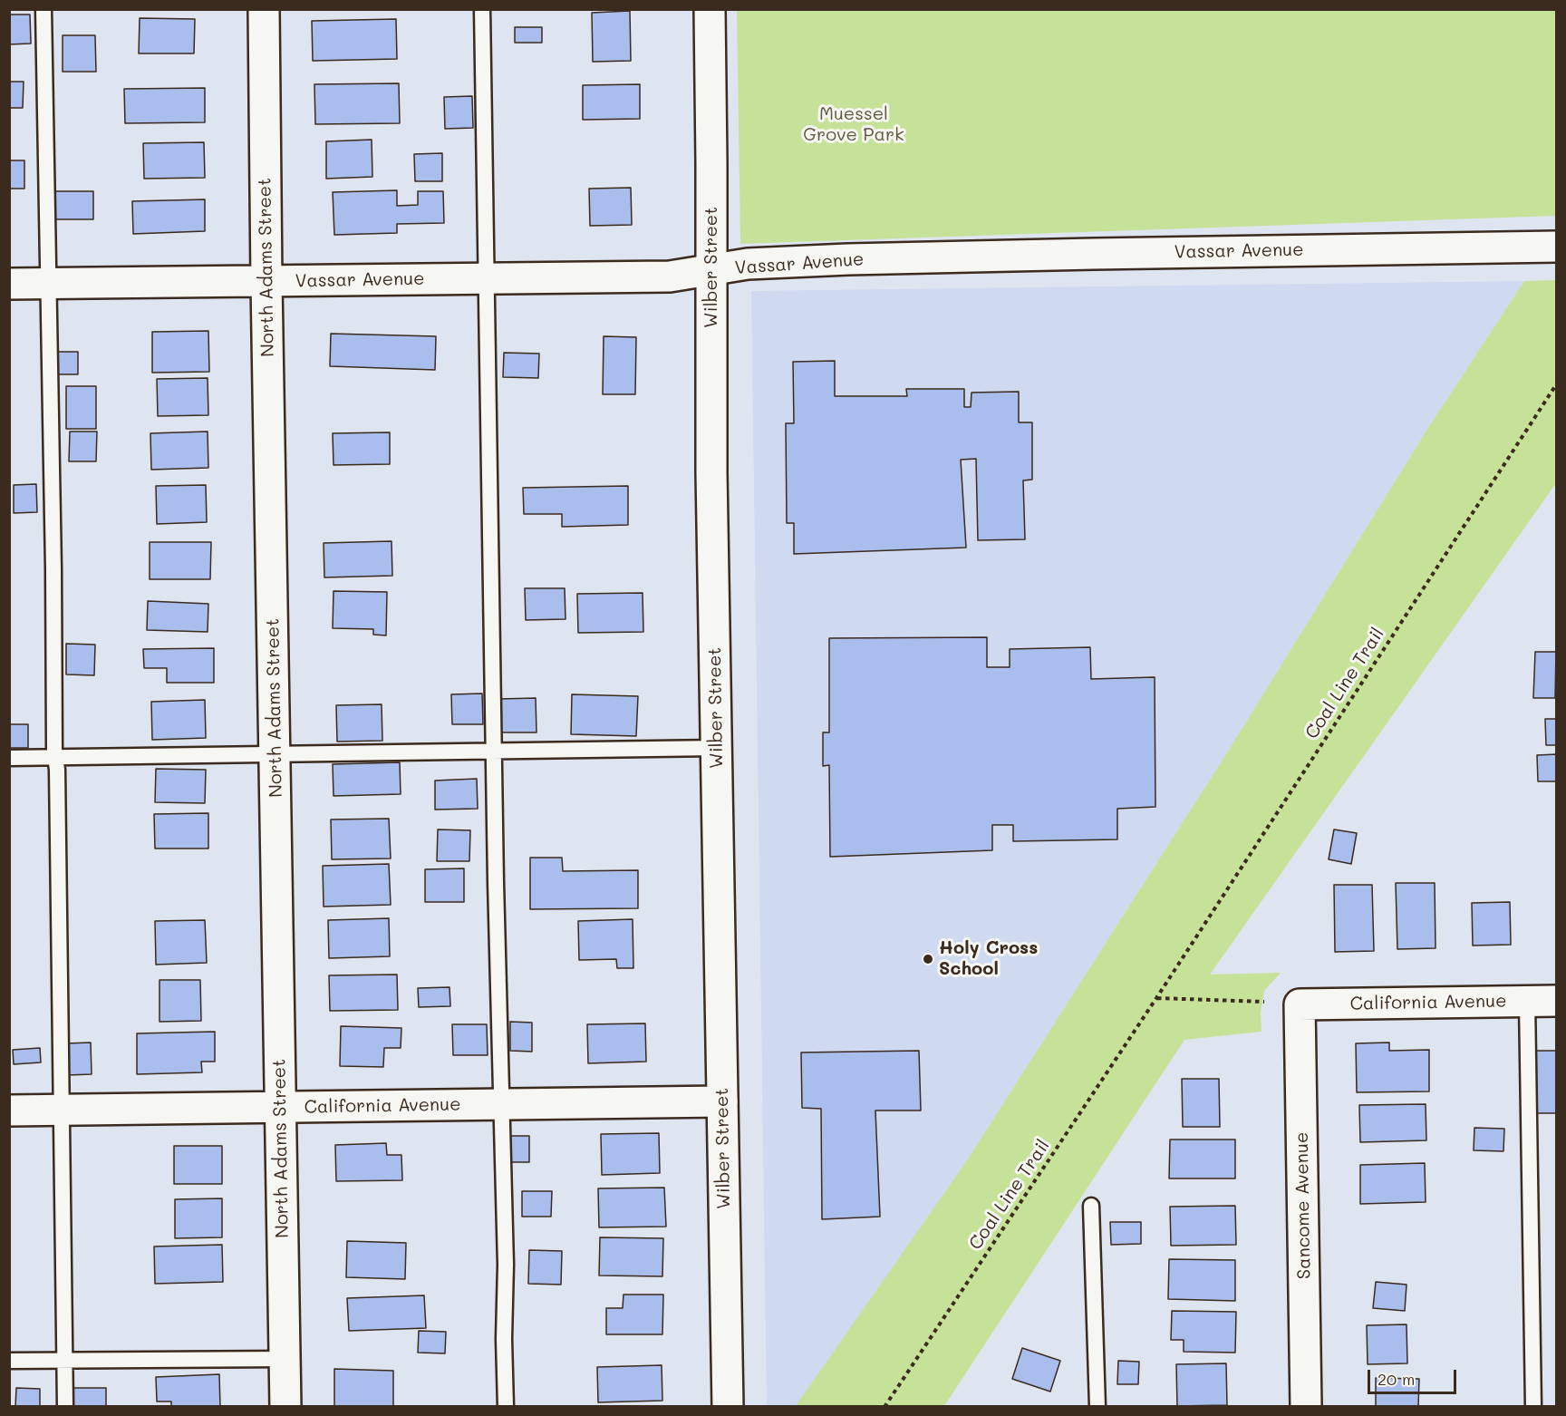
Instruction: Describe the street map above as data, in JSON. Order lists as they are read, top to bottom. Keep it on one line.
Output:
{"streets":{"street":["Vassar Avenue","North Adams Street","Wilber Street","California Avenue","Sancome Avenue"],"path":["Coal Line Trail"]},"crossings":[["Vassar Avenue","North Adams Street"],["Vassar Avenue","Wilber Street"],["North Adams Street","California Avenue"],["Wilber Street","California Avenue"],["California Avenue","Sancome Avenue"]],"parks":["Muessel Grove Park"],"places":["Holy Cross School"],"scale_bar":"20 m"}
